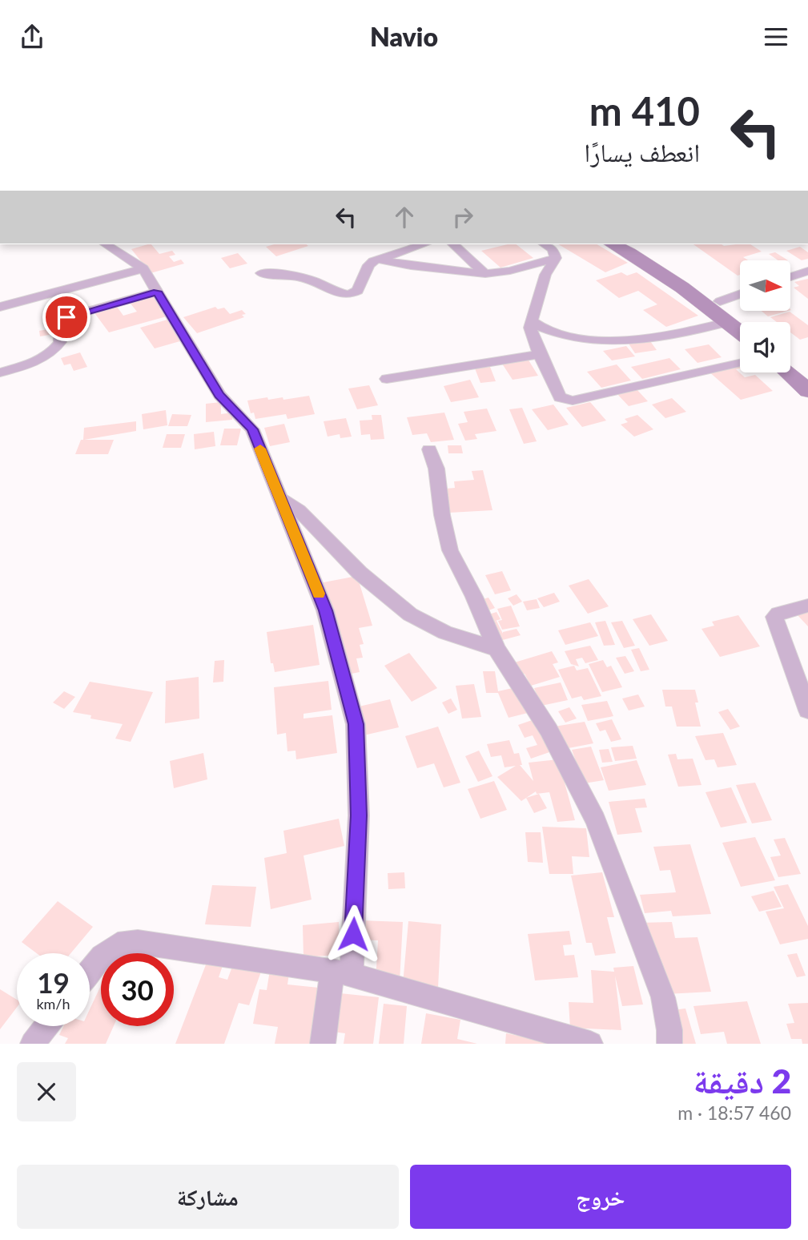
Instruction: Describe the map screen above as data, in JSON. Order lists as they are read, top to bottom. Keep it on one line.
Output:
{"north":"right","page":{"header":"Navio","turn":["410 m","انعطف يسارًا"],"speed":"19 km/h","limit":"30","heading":["2 دقيقة","460 m · 18:57"],"buttons":["خروج","مشاركة"]}}
